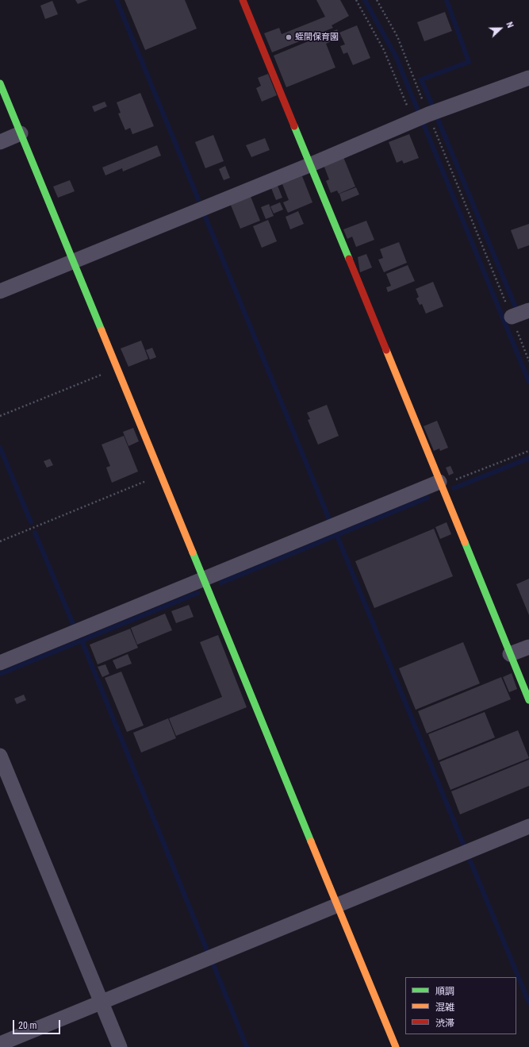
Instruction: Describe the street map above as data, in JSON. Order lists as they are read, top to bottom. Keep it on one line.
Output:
{"places":["蛭間保育園"],"legend":["順調","混雑","渋滞"],"scale_bar":"20 m","north":"right"}
